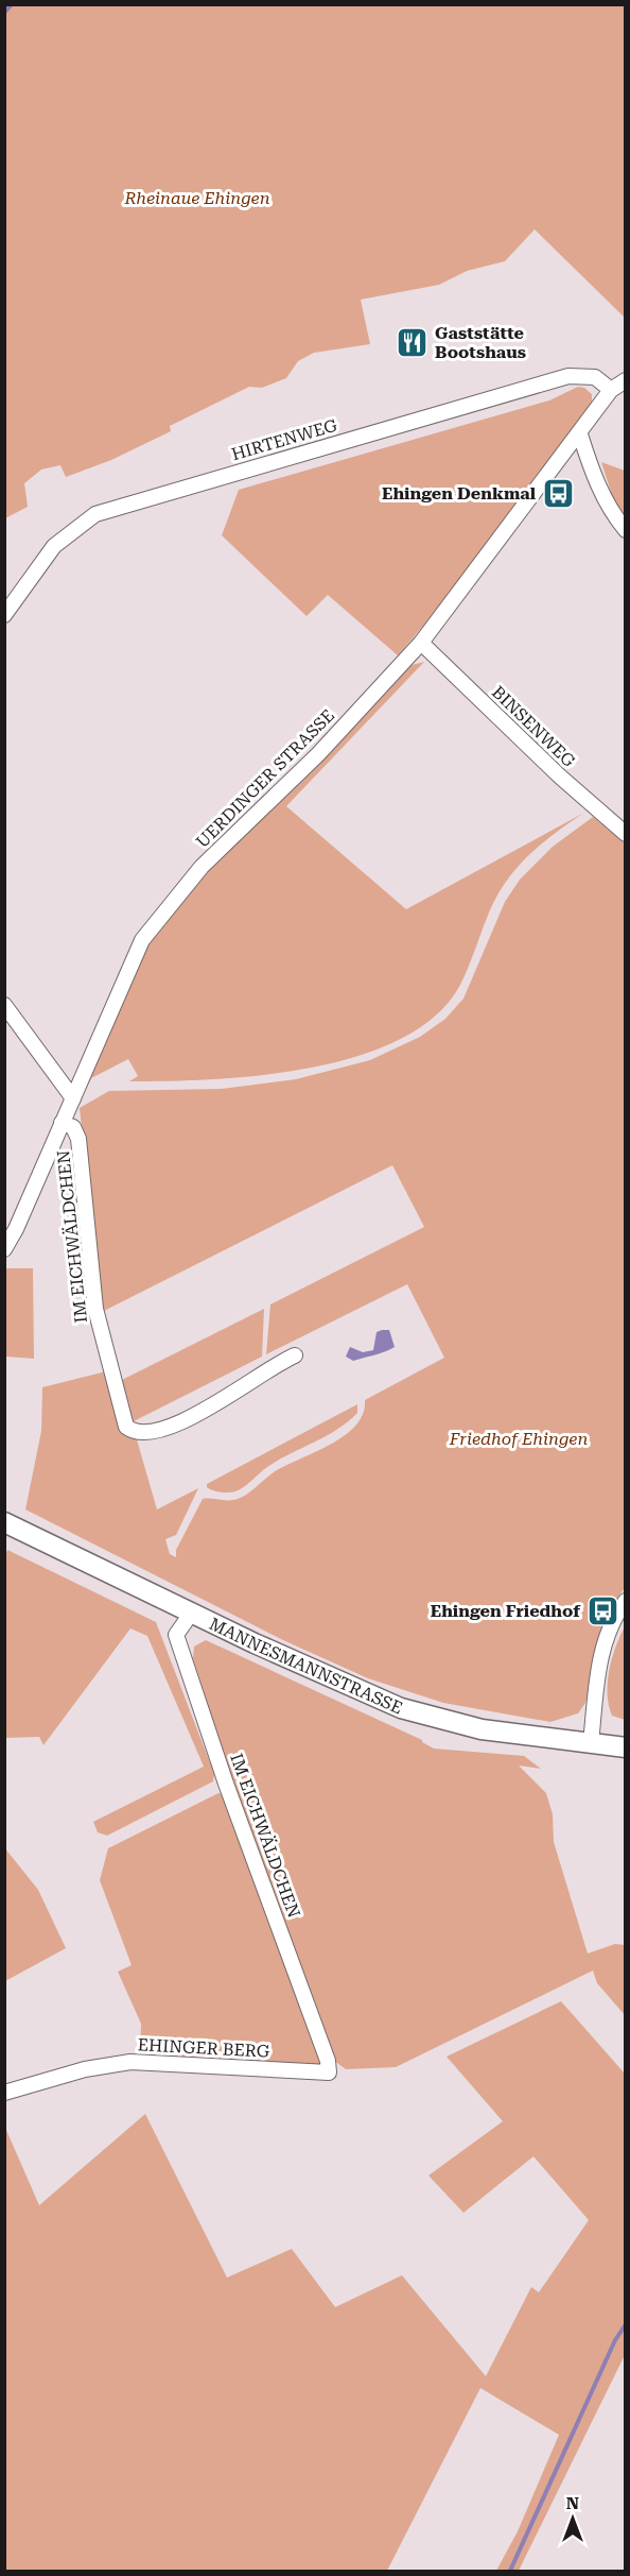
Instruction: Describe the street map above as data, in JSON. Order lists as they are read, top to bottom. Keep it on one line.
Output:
{"streets":{"main road":["MANNESMANNSTRASSE"],"street":["HIRTENWEG","BINSENWEG","UERDINGER STRASSE","IM EICHWÄLDCHEN","EHINGER BERG"]},"crossings":[["HIRTENWEG","UERDINGER STRASSE"],["BINSENWEG","UERDINGER STRASSE"],["UERDINGER STRASSE","IM EICHWÄLDCHEN"],["IM EICHWÄLDCHEN","MANNESMANNSTRASSE"],["IM EICHWÄLDCHEN","EHINGER BERG"]],"parks":["Rheinaue Ehingen","Friedhof Ehingen"],"places":{"restaurant":["Gaststätte Bootshaus"],"bus stop":["Ehingen Denkmal","Ehingen Friedhof"]},"north":"top"}
